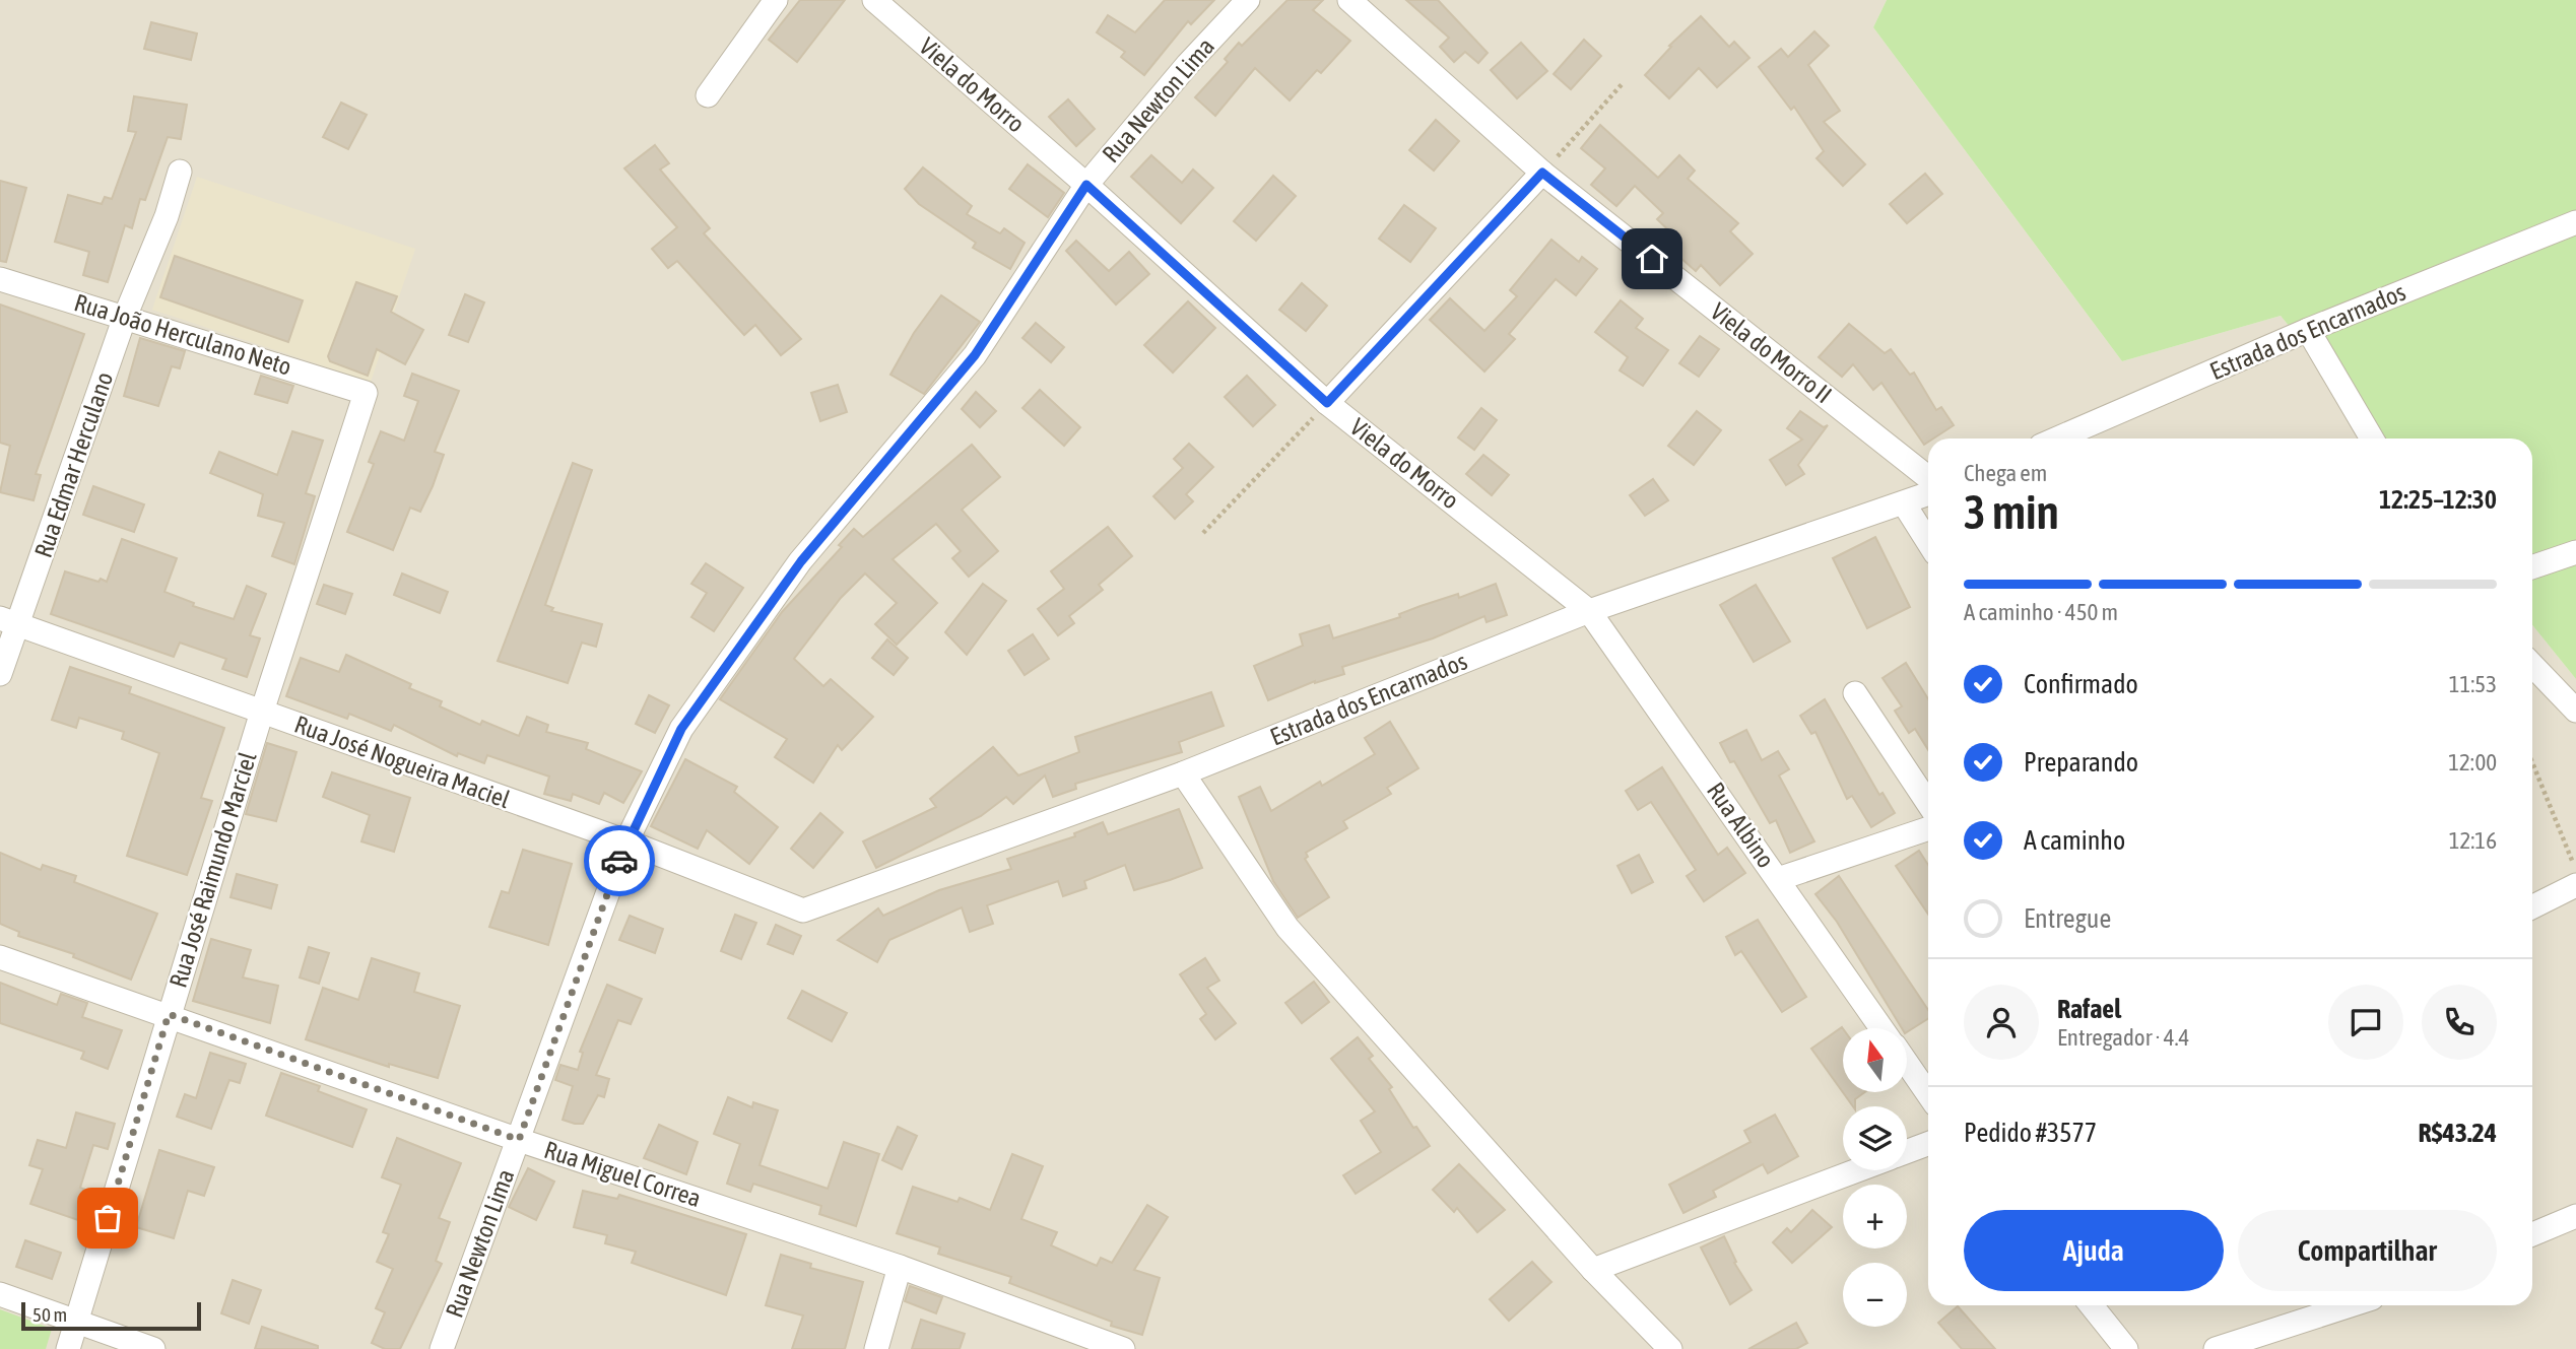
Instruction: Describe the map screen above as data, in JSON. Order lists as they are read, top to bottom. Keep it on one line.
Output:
{"streets":{"street":["Viela do Morro","Rua Newton Lima","Estrada dos Encarnados","Rua João Herculano Neto","Viela do Morro II","Rua Edmar Herculano","Rua José Nogueira Maciel","Rua Albino","Rua José Raimundo Marciel","Rua Miguel Correa"]},"crossings":[["Viela do Morro","Rua Newton Lima"],["Viela do Morro","Estrada dos Encarnados"],["Viela do Morro","Rua Albino"],["Rua Newton Lima","Rua José Nogueira Maciel"],["Rua Newton Lima","Rua Miguel Correa"],["Estrada dos Encarnados","Rua José Nogueira Maciel"],["Estrada dos Encarnados","Rua Albino"],["Rua João Herculano Neto","Rua Edmar Herculano"],["Rua João Herculano Neto","Rua José Raimundo Marciel"],["Rua Edmar Herculano","Rua José Nogueira Maciel"],["Rua José Nogueira Maciel","Rua José Raimundo Marciel"],["Rua José Raimundo Marciel","Rua Miguel Correa"]],"scale_bar":"50 m","north":"top","page":{"heading":["3 min","Chega em","12:25–12:30"],"panel":["Rafael","Entregador · 4.4","Pedido #3577","R$43.24"],"bar":"A caminho · 450 m","list":[["Confirmado","11:53"],["Preparando","12:00"],["A caminho","12:16"],"Entregue"],"map_buttons":["+","−"],"buttons":["Ajuda","Compartilhar"],"scale":"50 m"}}
